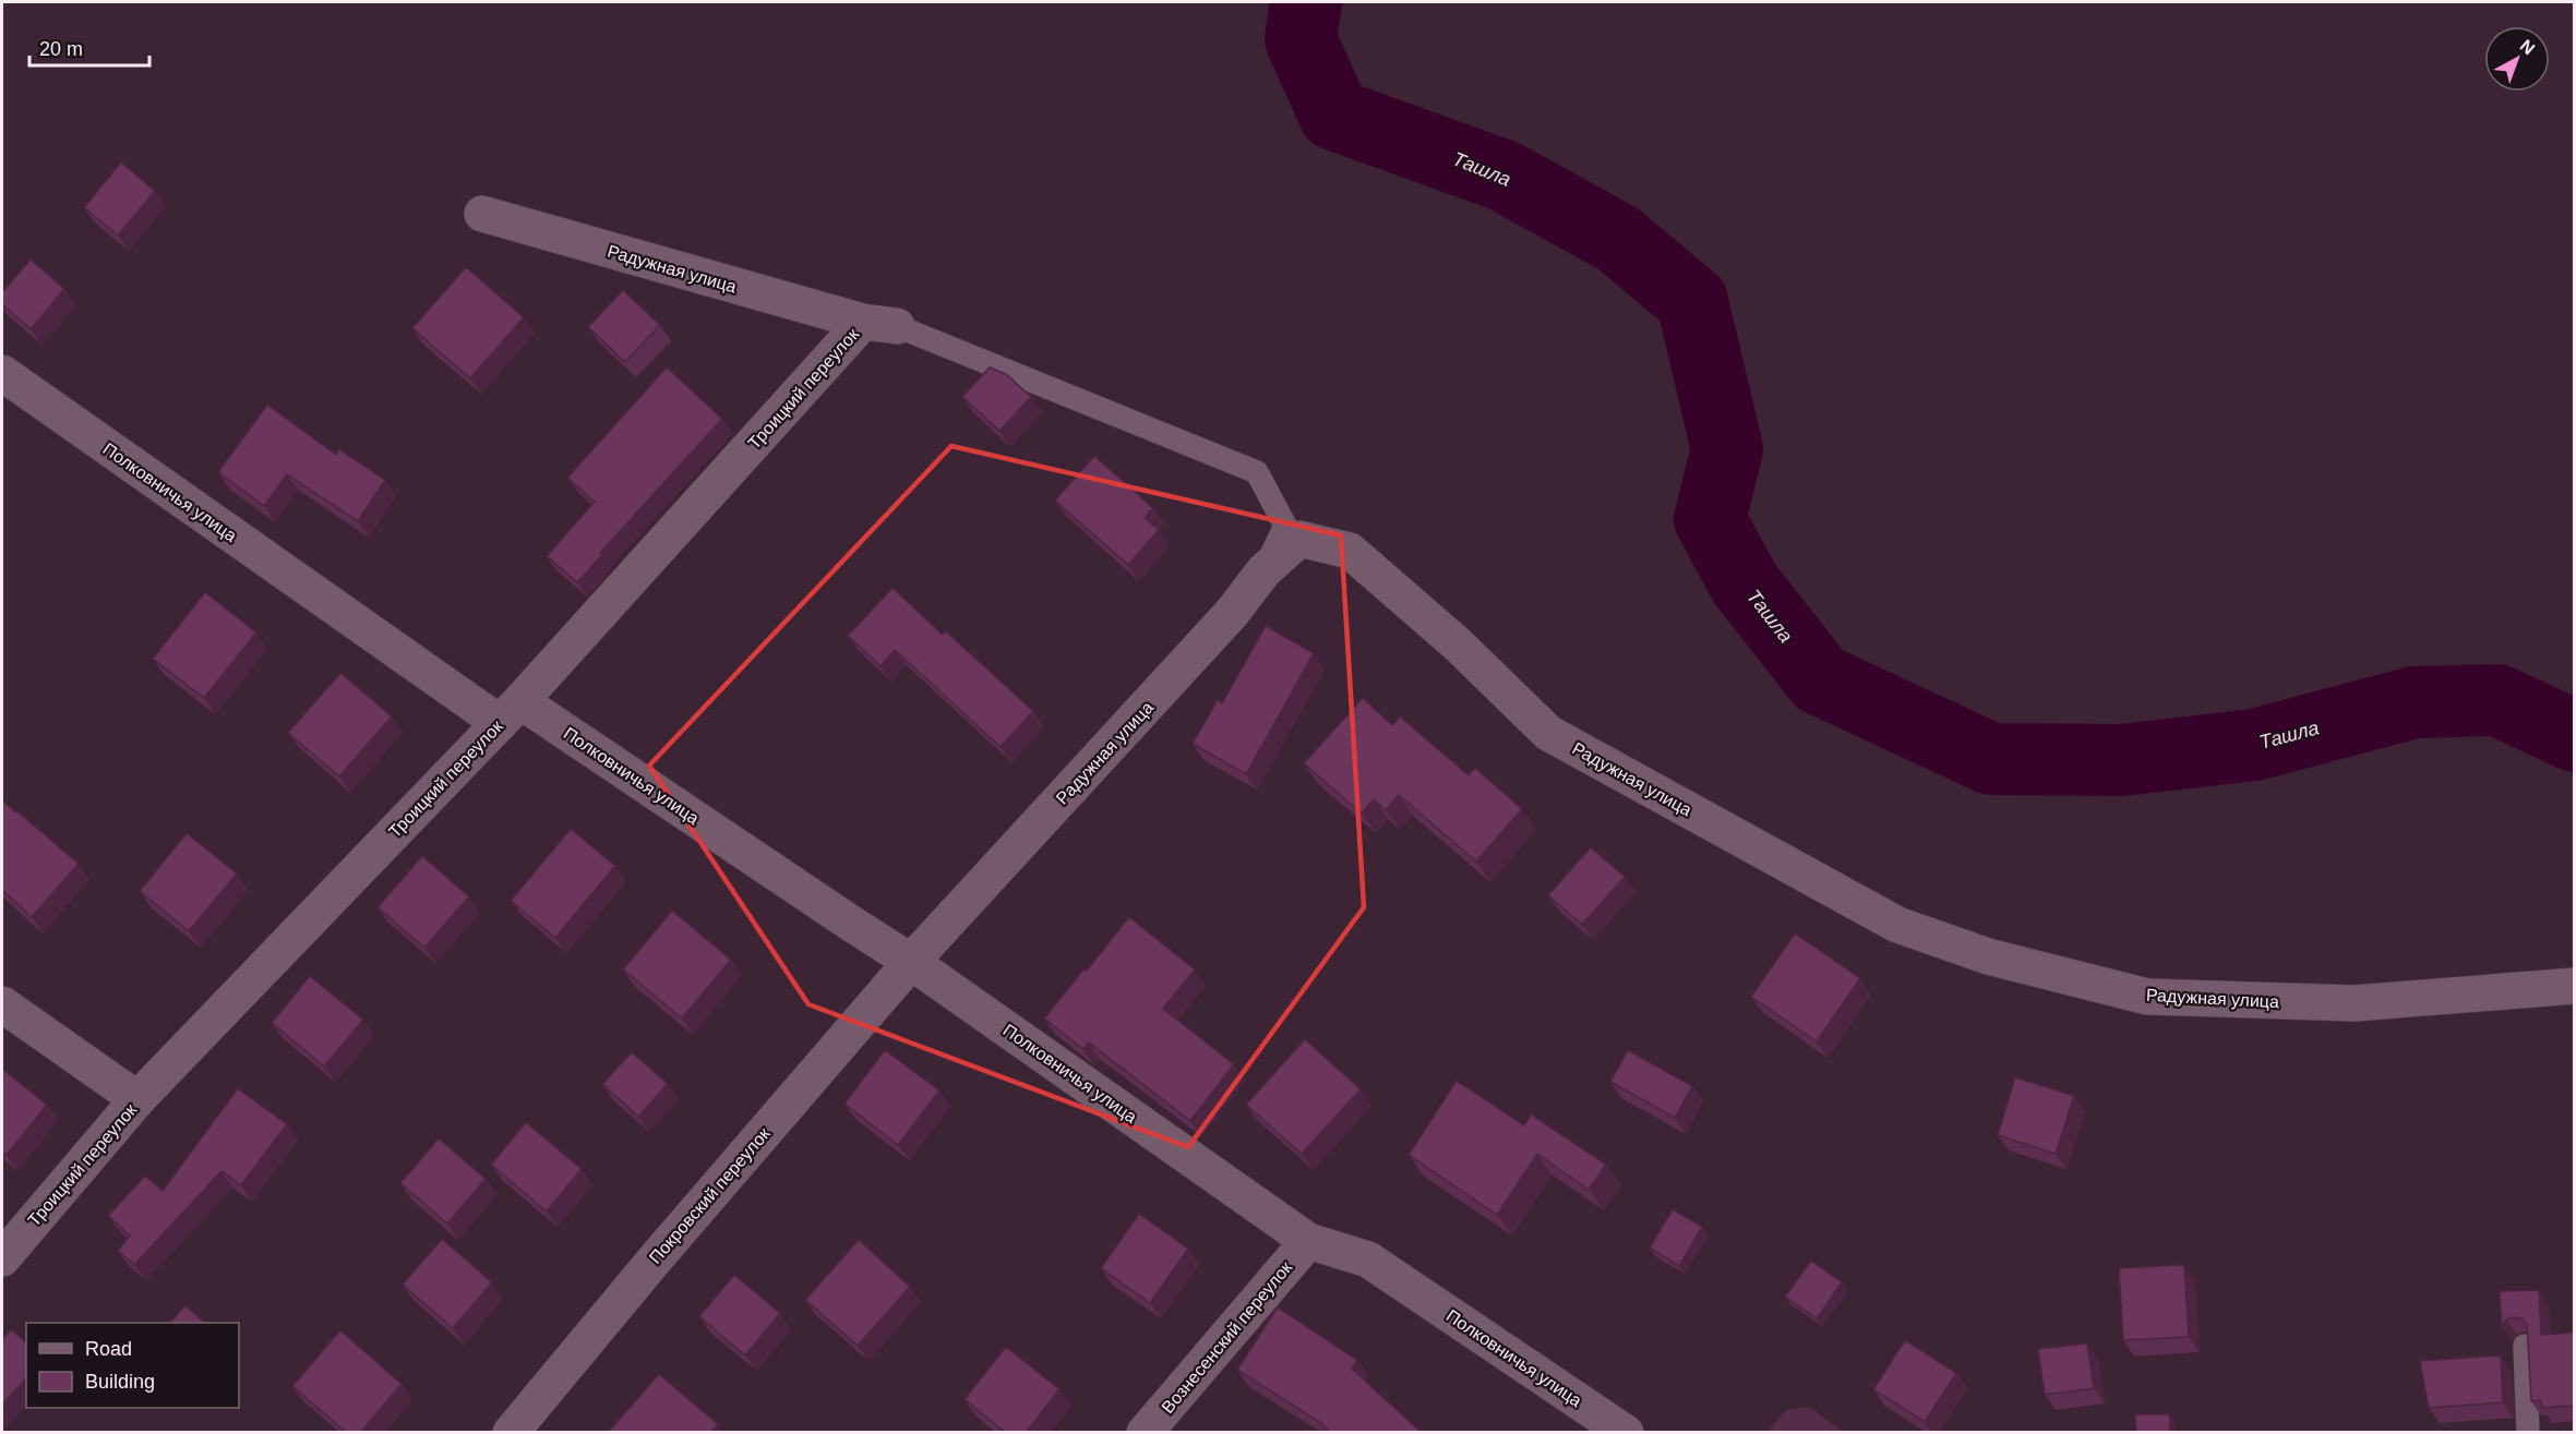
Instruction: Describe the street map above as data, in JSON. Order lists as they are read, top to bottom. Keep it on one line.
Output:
{"streets":{"street":["Радужная улица","Троицкий переулок","Полковничья улица","Покровский переулок","Вознесенский переулок"]},"crossings":[["Радужная улица","Троицкий переулок"],["Радужная улица","Полковничья улица"],["Радужная улица","Покровский переулок"],["Троицкий переулок","Полковничья улица"],["Полковничья улица","Покровский переулок"],["Полковничья улица","Вознесенский переулок"]],"water":["Ташла"],"legend":["Road","Building"],"scale_bar":"20 m","north":"top right"}
